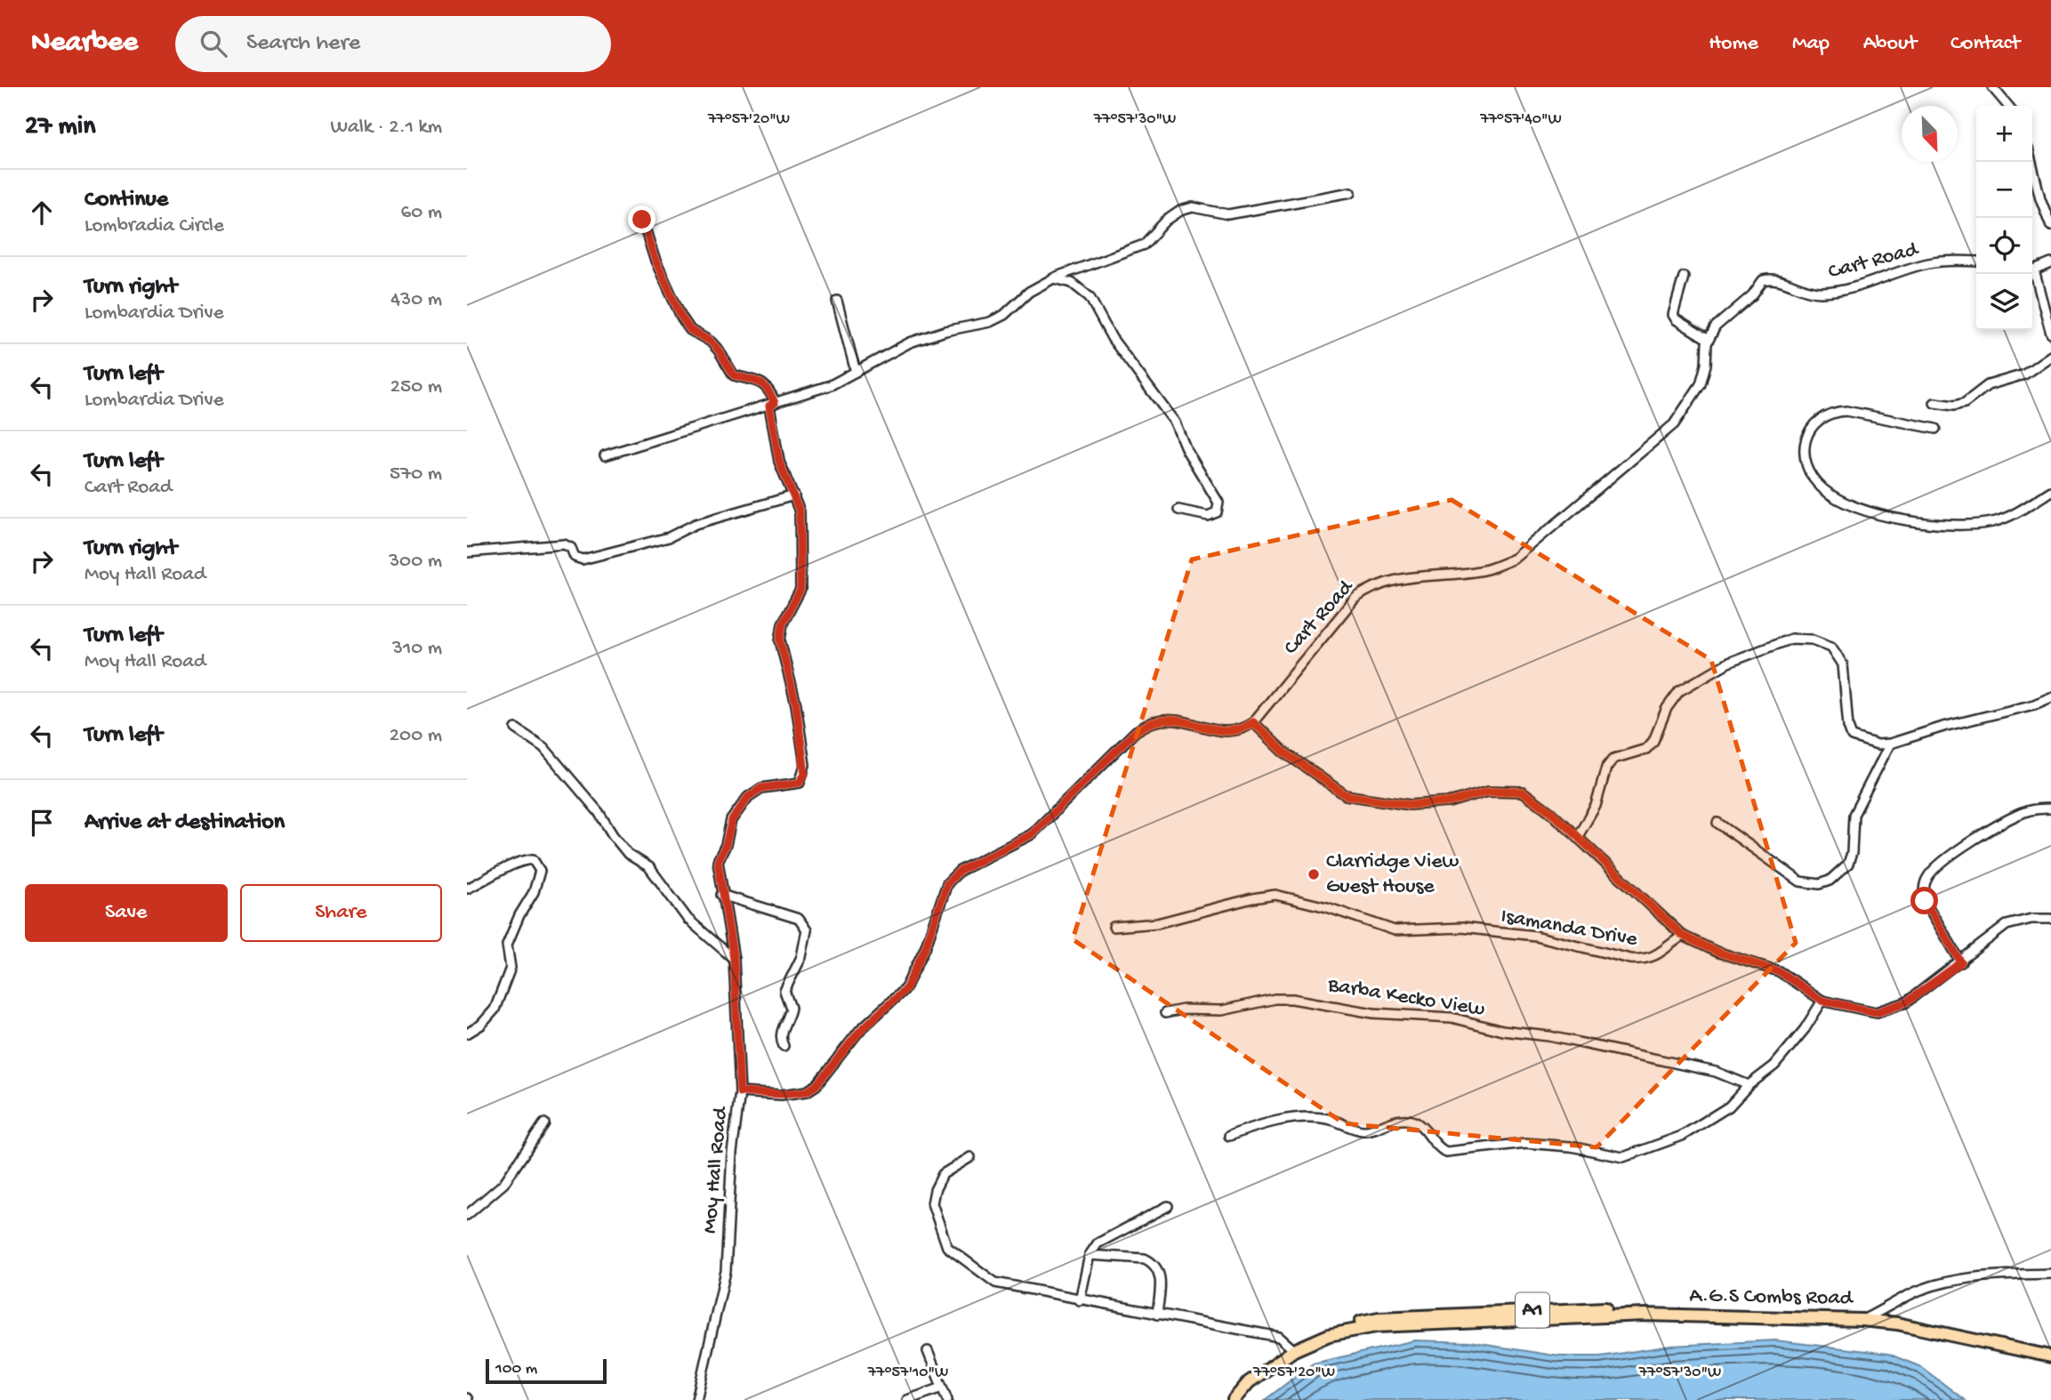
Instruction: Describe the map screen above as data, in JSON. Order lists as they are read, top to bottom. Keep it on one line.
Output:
{"streets":{"main road":["A.G.S Combs Road","A1"],"street":["Cart Road","Isamanda Drive","Barba Kecko View","Moy Hall Road"]},"crossings":[["A.G.S Combs Road","A1"]],"places":["Clarridge View Guest House"],"scale_bar":"100 m","north":"bottom right","page":{"header":"Nearbee","search":"Search here","nav":["Home","Map","About","Contact"],"heading":["27 min","Walk · 2.1 km"],"map_buttons":["+","−"],"list":[["Continue","Lombradia Circle","60 m"],["Turn right","Lombardia Drive","430 m"],["Turn left","Lombardia Drive","250 m"],["Turn left","Cart Road","570 m"],["Turn right","Moy Hall Road","300 m"],["Turn left","Moy Hall Road","310 m"],["Turn left","200 m"],"Arrive at destination"],"buttons":["Save","Share"],"scale":"100 m"},"coordinates":["77°57'20\"W","77°57'30\"W","77°57'40\"W","77°57'10\"W"]}
